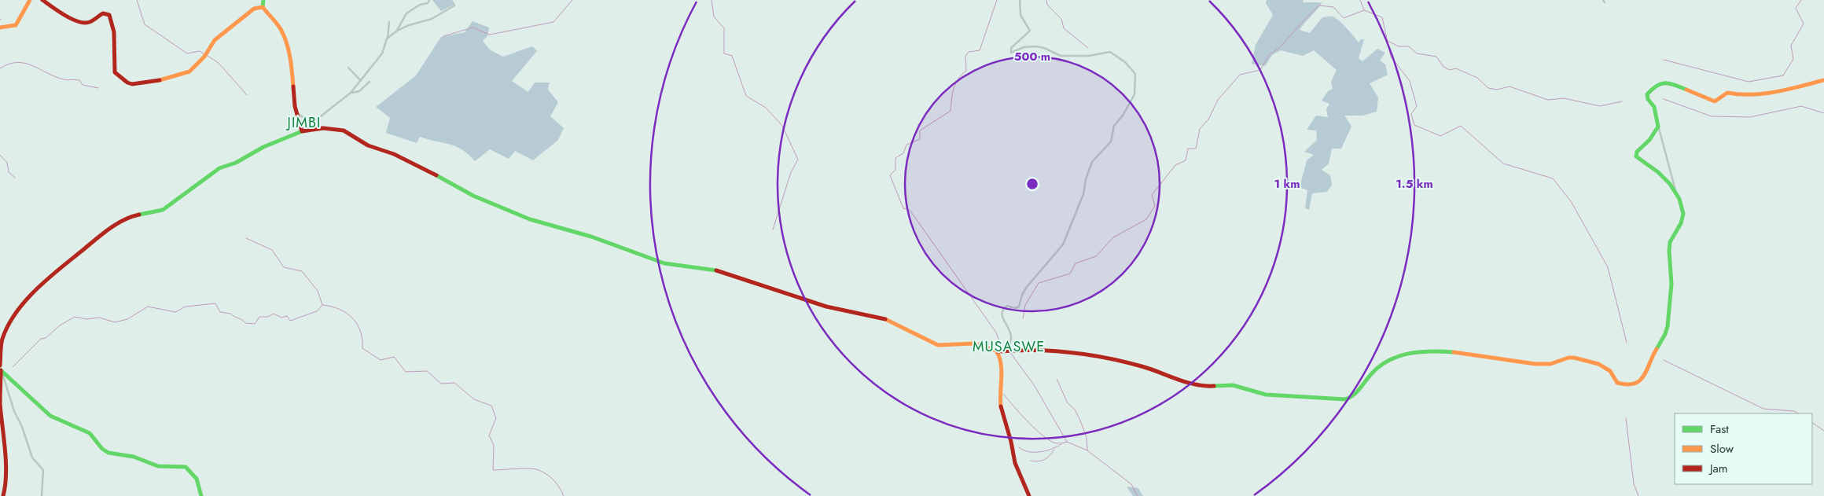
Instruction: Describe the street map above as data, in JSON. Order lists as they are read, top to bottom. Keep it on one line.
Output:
{"districts":["JIMBI","MUSASWE"],"legend":["Fast","Slow","Jam"],"rings":["500 m","1 km","1.5 km"]}
